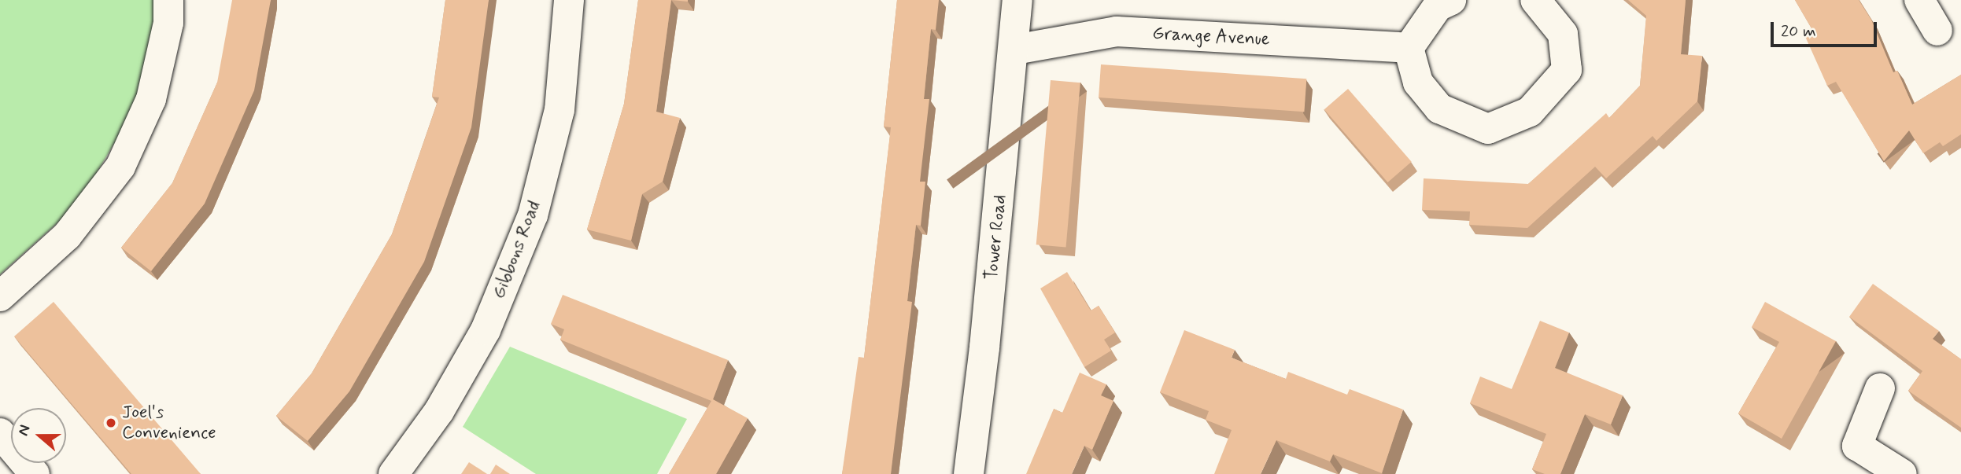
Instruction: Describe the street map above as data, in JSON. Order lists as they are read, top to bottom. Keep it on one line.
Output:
{"streets":{"street":["Grange Avenue","Tower Road","Gibbons Road"]},"crossings":[["Grange Avenue","Tower Road"]],"places":["Joel's Convenience"],"scale_bar":"20 m","north":"left"}
